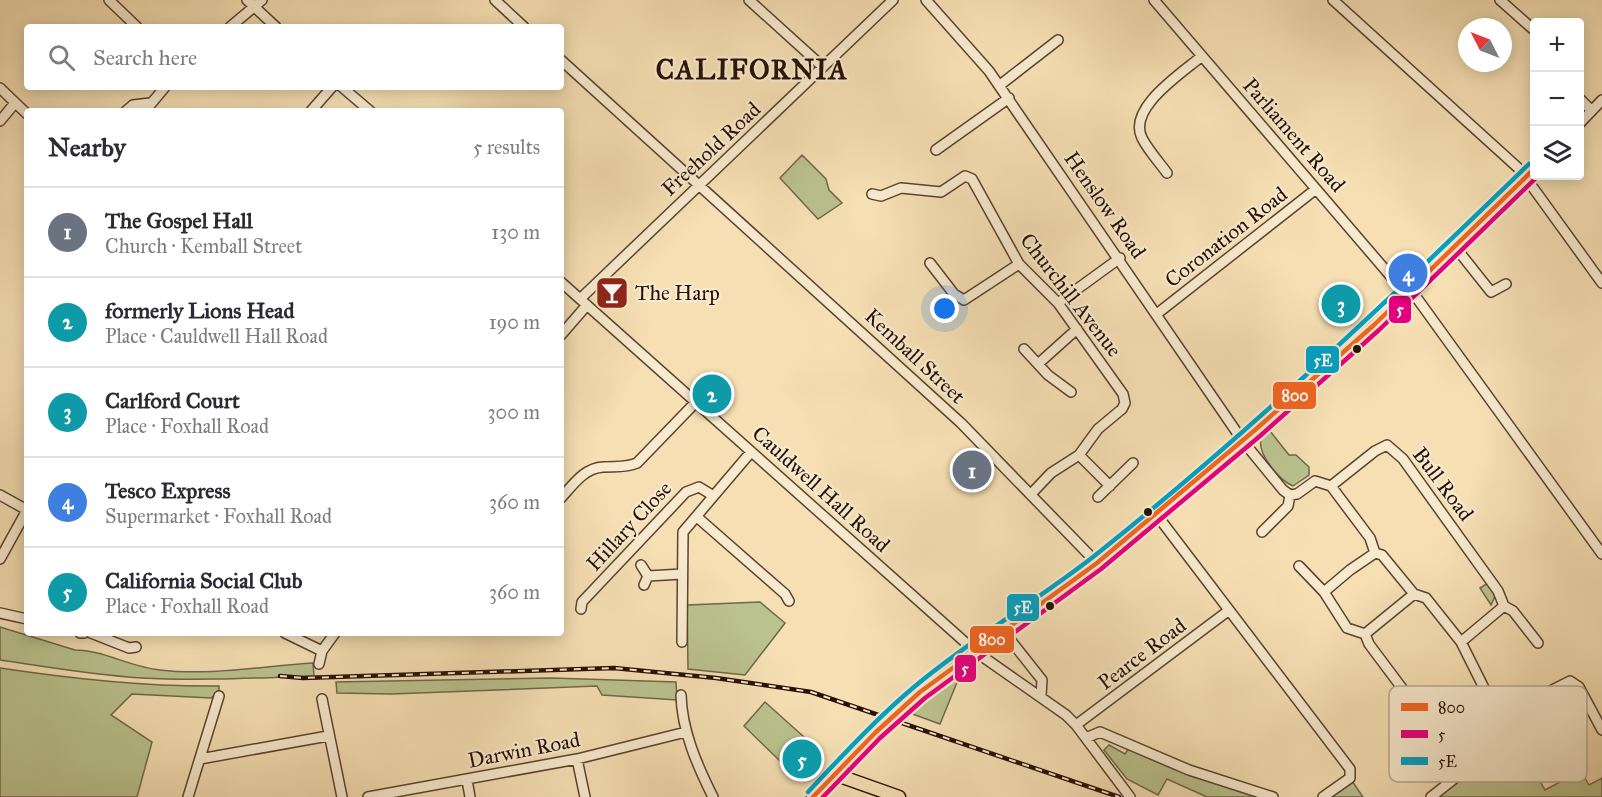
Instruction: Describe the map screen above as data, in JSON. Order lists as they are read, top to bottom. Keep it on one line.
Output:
{"streets":{"street":["Parliament Road","Freehold Road","Henslow Road","Coronation Road","Churchill Avenue","Kemball Street","Bull Road","Cauldwell Hall Road","Hillary Close","Pearce Road","Darwin Road"]},"crossings":[["Parliament Road","Coronation Road"],["Freehold Road","Kemball Street"],["Freehold Road","Cauldwell Hall Road"],["Henslow Road","Coronation Road"],["Churchill Avenue","Kemball Street"],["Cauldwell Hall Road","Pearce Road"]],"districts":["CALIFORNIA"],"places":{"bar":["The Harp"]},"lines":["transit line 5E","transit line 800","transit line 5"],"legend":["800","5","5E"],"north":"top left","page":{"map_buttons":["+","−"],"search":"Search here","heading":["Nearby","5 results"],"list":[{"mark":"1","name":"The Gospel Hall","note":"Church · Kemball Street","value":"130 m"},{"mark":"2","name":"formerly Lions Head","note":"Place · Cauldwell Hall Road","value":"190 m"},{"mark":"3","name":"Carlford Court","note":"Place · Foxhall Road","value":"300 m"},{"mark":"4","name":"Tesco Express","note":"Supermarket · Foxhall Road","value":"360 m"},{"mark":"5","name":"California Social Club","note":"Place · Foxhall Road","value":"360 m"}],"pins":["4","3","2","1","5"]}}
